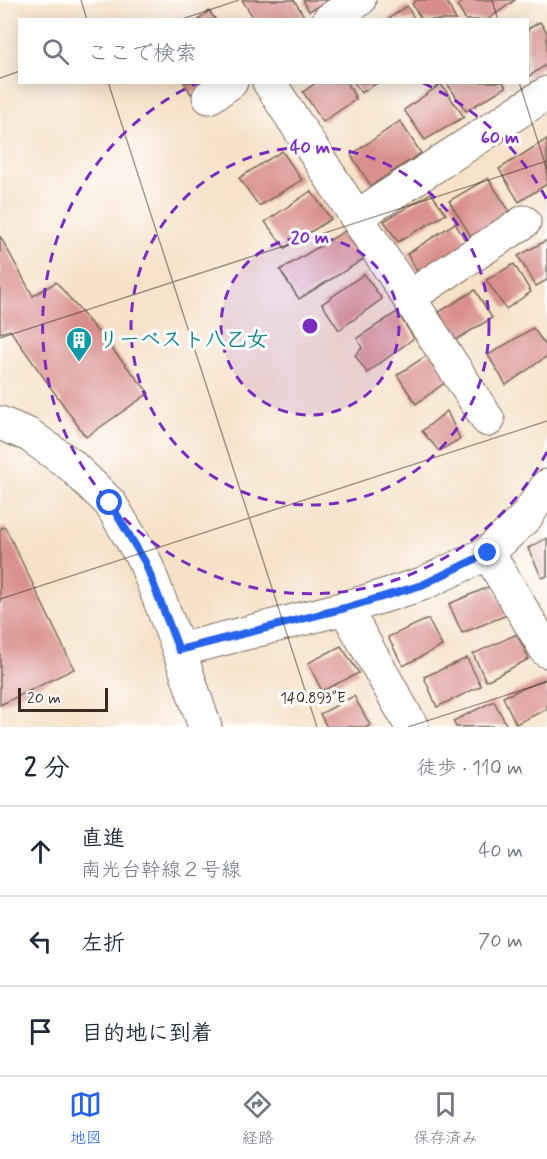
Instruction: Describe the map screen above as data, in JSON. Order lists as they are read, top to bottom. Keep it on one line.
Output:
{"places":{"building":["リーベスト八乙女"]},"scale_bar":"20 m","page":{"search":"ここで検索","scale":"20 m","heading":["2 分","徒歩 · 110 m"],"list":[["直進","南光台幹線２号線","40 m"],["左折","70 m"],"目的地に到着"],"nav":["地図","経路","保存済み"]},"coordinates":["140.893°E"],"rings":["60 m","40 m","20 m"]}
